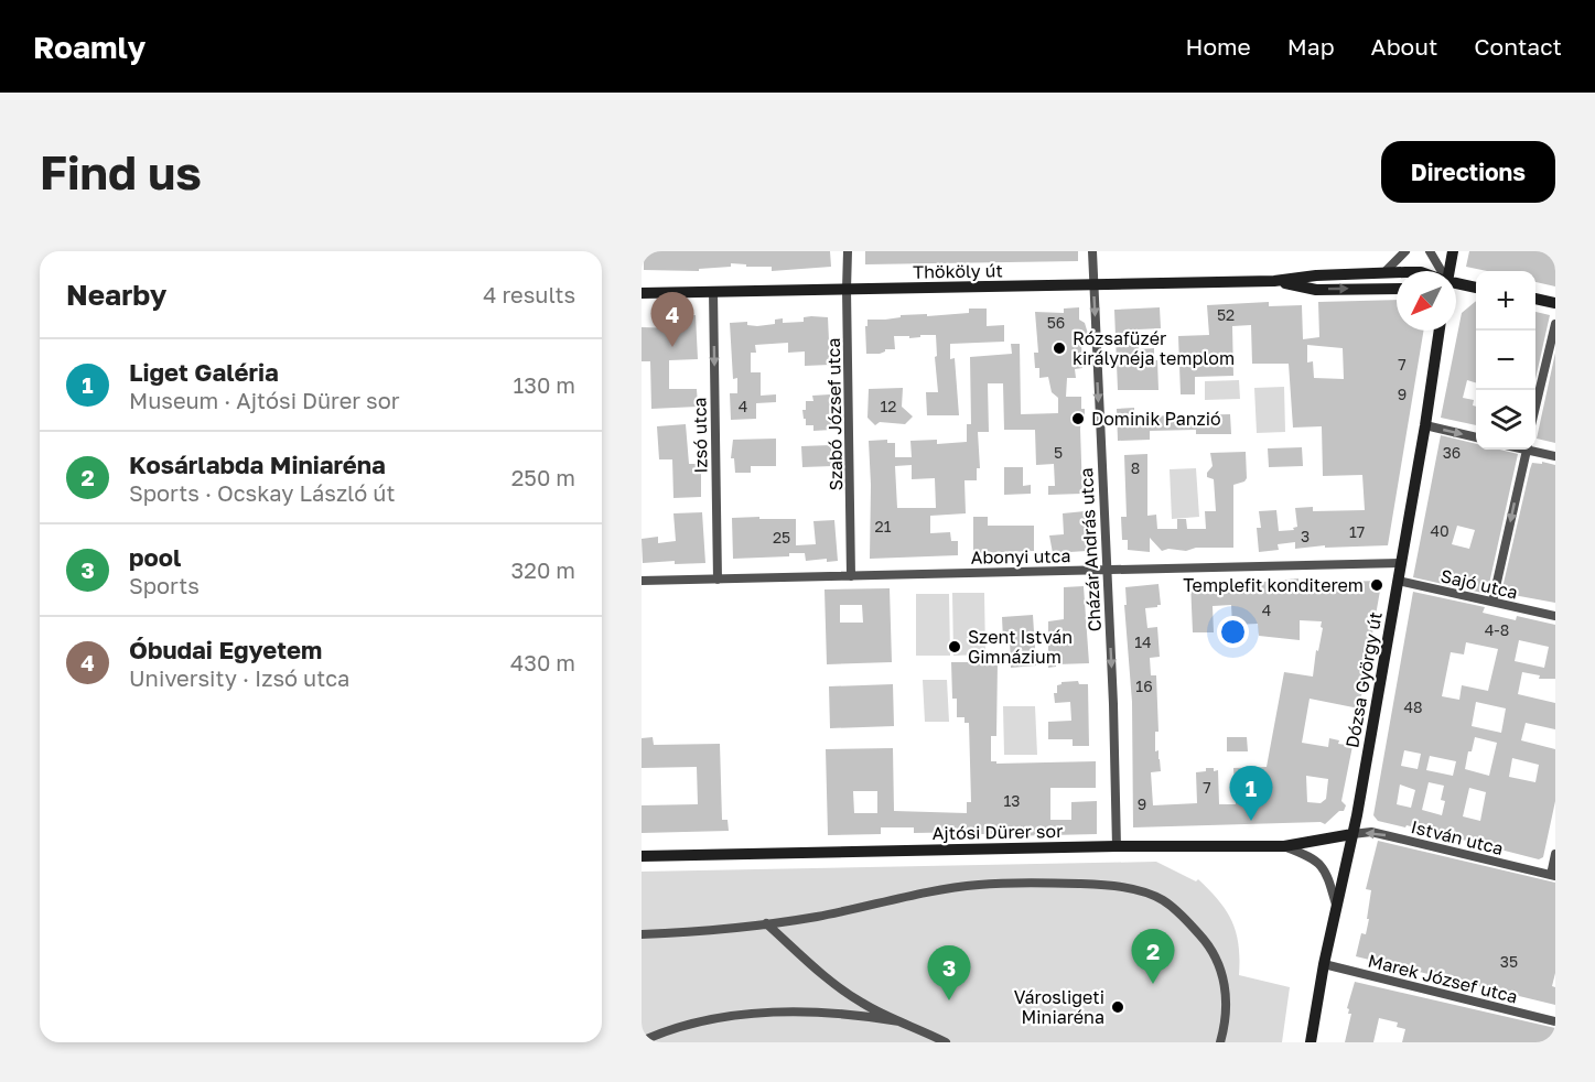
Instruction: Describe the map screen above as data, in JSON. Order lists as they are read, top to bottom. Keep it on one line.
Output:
{"streets":{"main road":["Thököly út","Dózsa György út","Ajtósi Dürer sor"],"street":["Szabó József utca","Izsó utca","Cházár András utca","Abonyi utca","Sajó utca","István utca","Marek József utca"]},"crossings":[["Thököly út","Szabó József utca"],["Thököly út","Izsó utca"],["Thököly út","Cházár András utca"],["Szabó József utca","Abonyi utca"],["Izsó utca","Abonyi utca"],["Cházár András utca","Abonyi utca"],["Cházár András utca","Ajtósi Dürer sor"],["Abonyi utca","Dózsa György út"],["Sajó utca","Dózsa György út"],["Dózsa György út","Ajtósi Dürer sor"],["Dózsa György út","István utca"],["Dózsa György út","Marek József utca"],["Ajtósi Dürer sor","István utca"]],"one_way":["Izsó utca","Cházár András utca","István utca"],"places":["Rózsafüzér királynéja templom","Dominik Panzió","Templefit konditerem","Szent István Gimnázium","Városligeti Miniaréna"],"house_numbers":["52","56","7","9","4","12","5","36","8","21","40","17","3","25","4","4-8","14","16","48","7","13","9","35"],"north":"bottom left","page":{"header":"Roamly","nav":["Home","Map","About","Contact"],"buttons":"Directions","title":"Find us","heading":["Nearby","4 results"],"map_buttons":["+","−"],"pins":["4","1","2","3"],"list":[{"mark":"1","name":"Liget Galéria","note":"Museum · Ajtósi Dürer sor","value":"130 m"},{"mark":"2","name":"Kosárlabda Miniaréna","note":"Sports · Ocskay László út","value":"250 m"},{"mark":"3","name":"pool","note":"Sports","value":"320 m"},{"mark":"4","name":"Óbudai Egyetem","note":"University · Izsó utca","value":"430 m"}]}}
